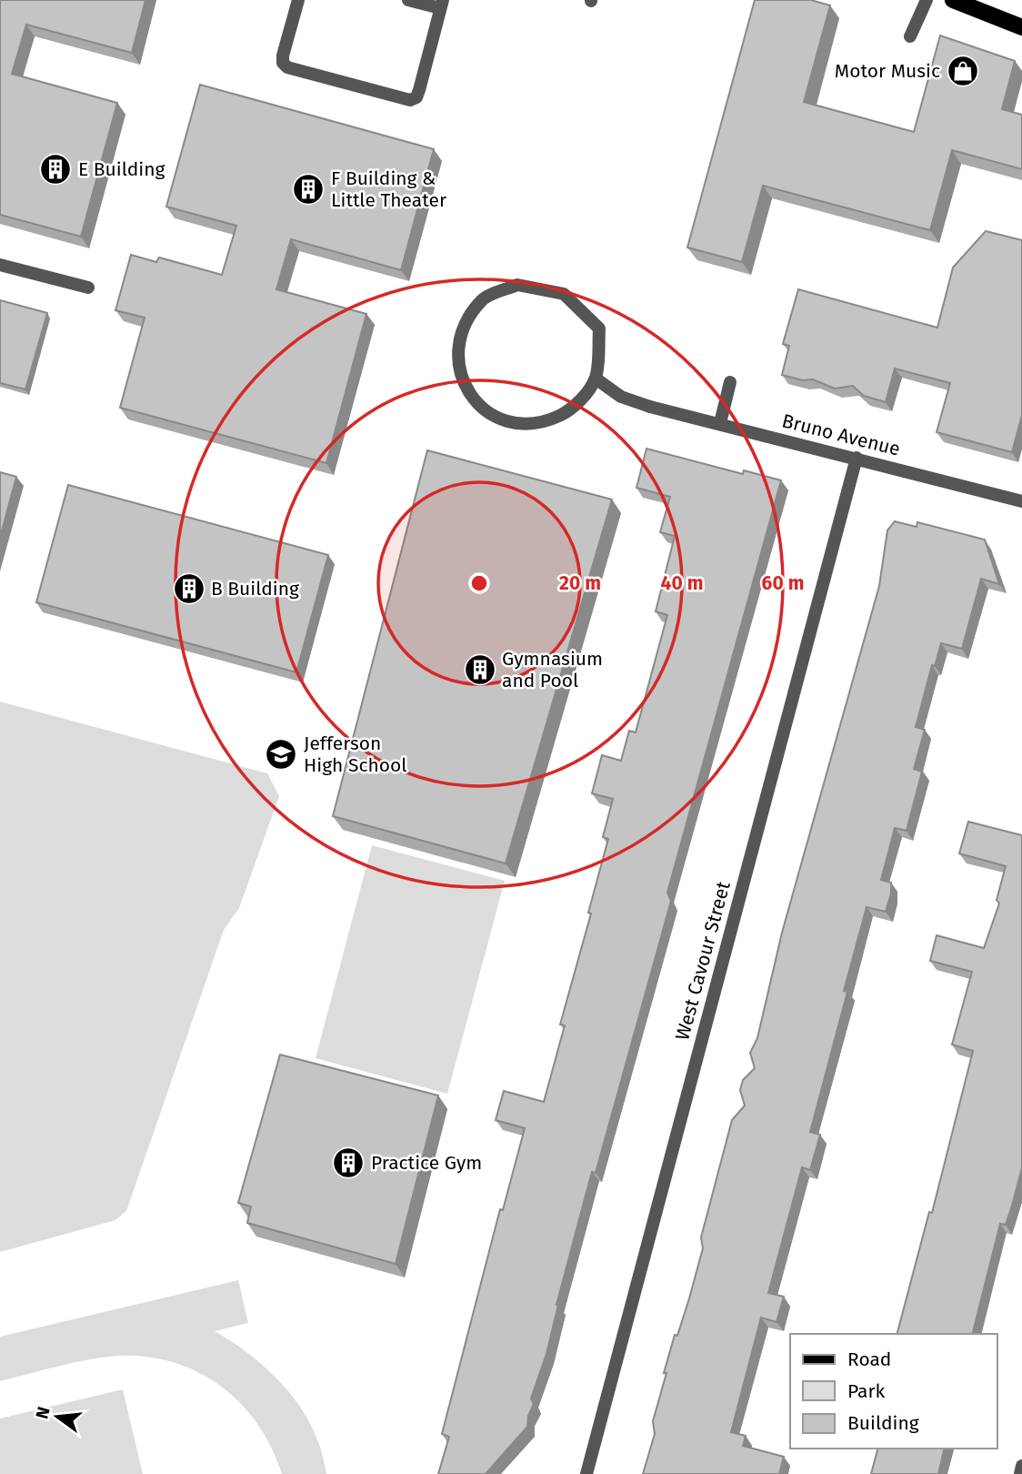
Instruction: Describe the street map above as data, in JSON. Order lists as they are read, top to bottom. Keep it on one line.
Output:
{"streets":{"street":["Bruno Avenue","West Cavour Street"]},"crossings":[["Bruno Avenue","West Cavour Street"]],"places":{"shop":["Motor Music"],"building":["E Building","F Building & Little Theater","B Building","Gymnasium and Pool","Practice Gym"],"school or university":["Jefferson High School"]},"legend":["Road","Park","Building"],"north":"left","rings":["20 m","40 m","60 m"]}
